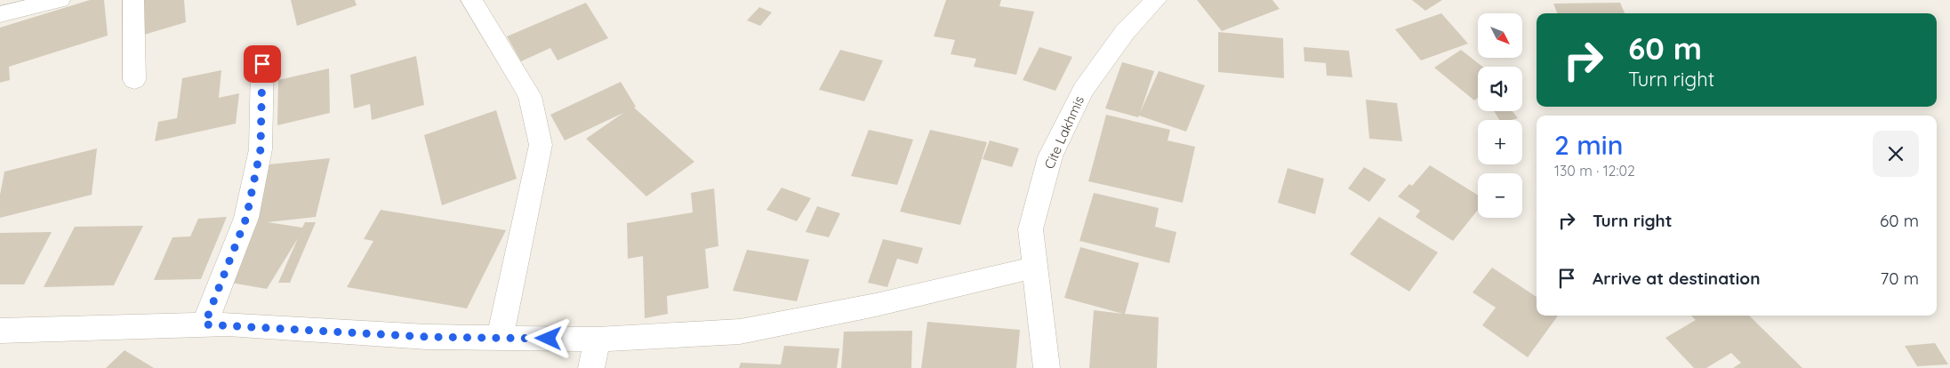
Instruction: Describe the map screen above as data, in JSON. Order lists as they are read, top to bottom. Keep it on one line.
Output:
{"streets":{"street":["Cite Lakhmis"]},"north":"bottom right","page":{"map_buttons":["+","−"],"turn":["60 m","Turn right"],"heading":["2 min","130 m · 12:02"],"list":[{"name":"Turn right","value":"60 m"},{"name":"Arrive at destination","value":"70 m"}]}}
